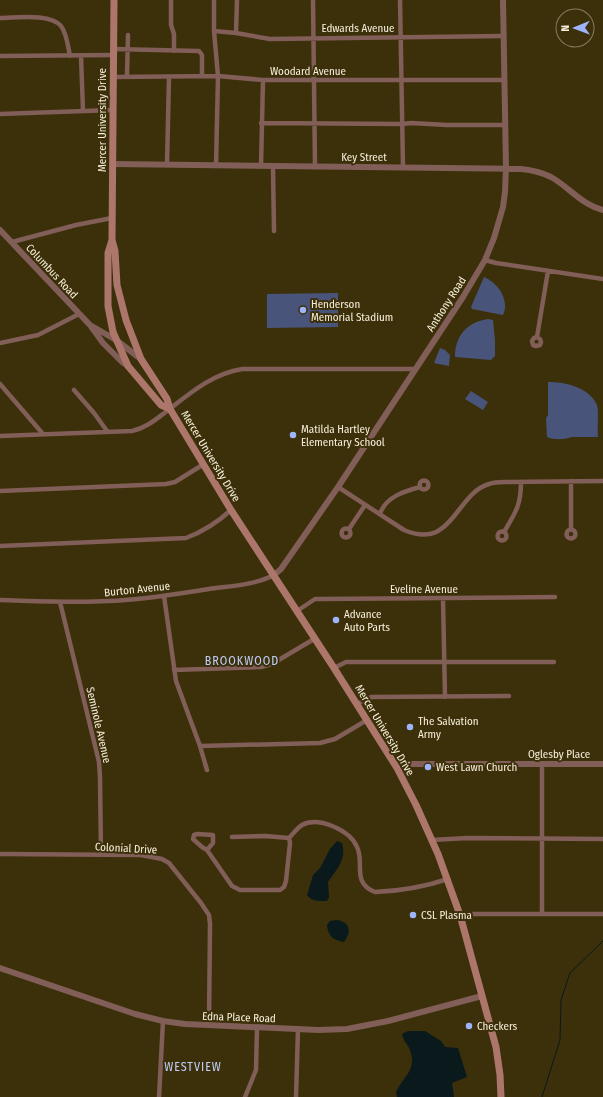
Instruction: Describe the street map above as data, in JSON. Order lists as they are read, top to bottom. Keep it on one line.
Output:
{"streets":{"main road":["Mercer University Drive"],"street":["Edwards Avenue","Woodard Avenue","Key Street","Columbus Road","Anthony Road","Burton Avenue","Eveline Avenue","Seminole Avenue","Oglesby Place","Colonial Drive","Edna Place Road"]},"crossings":[["Edwards Avenue","Anthony Road"],["Woodard Avenue","Mercer University Drive"],["Woodard Avenue","Anthony Road"],["Mercer University Drive","Key Street"],["Mercer University Drive","Columbus Road"],["Mercer University Drive","Anthony Road"],["Mercer University Drive","Burton Avenue"],["Mercer University Drive","Eveline Avenue"],["Mercer University Drive","Oglesby Place"],["Mercer University Drive","Edna Place Road"],["Key Street","Anthony Road"],["Anthony Road","Burton Avenue"],["Burton Avenue","Seminole Avenue"],["Seminole Avenue","Colonial Drive"],["Colonial Drive","Edna Place Road"]],"districts":["BROOKWOOD","WESTVIEW"],"places":["Henderson Memorial Stadium","Matilda Hartley Elementary School","Advance Auto Parts","The Salvation Army","West Lawn Church","CSL Plasma","Checkers"],"north":"left"}
